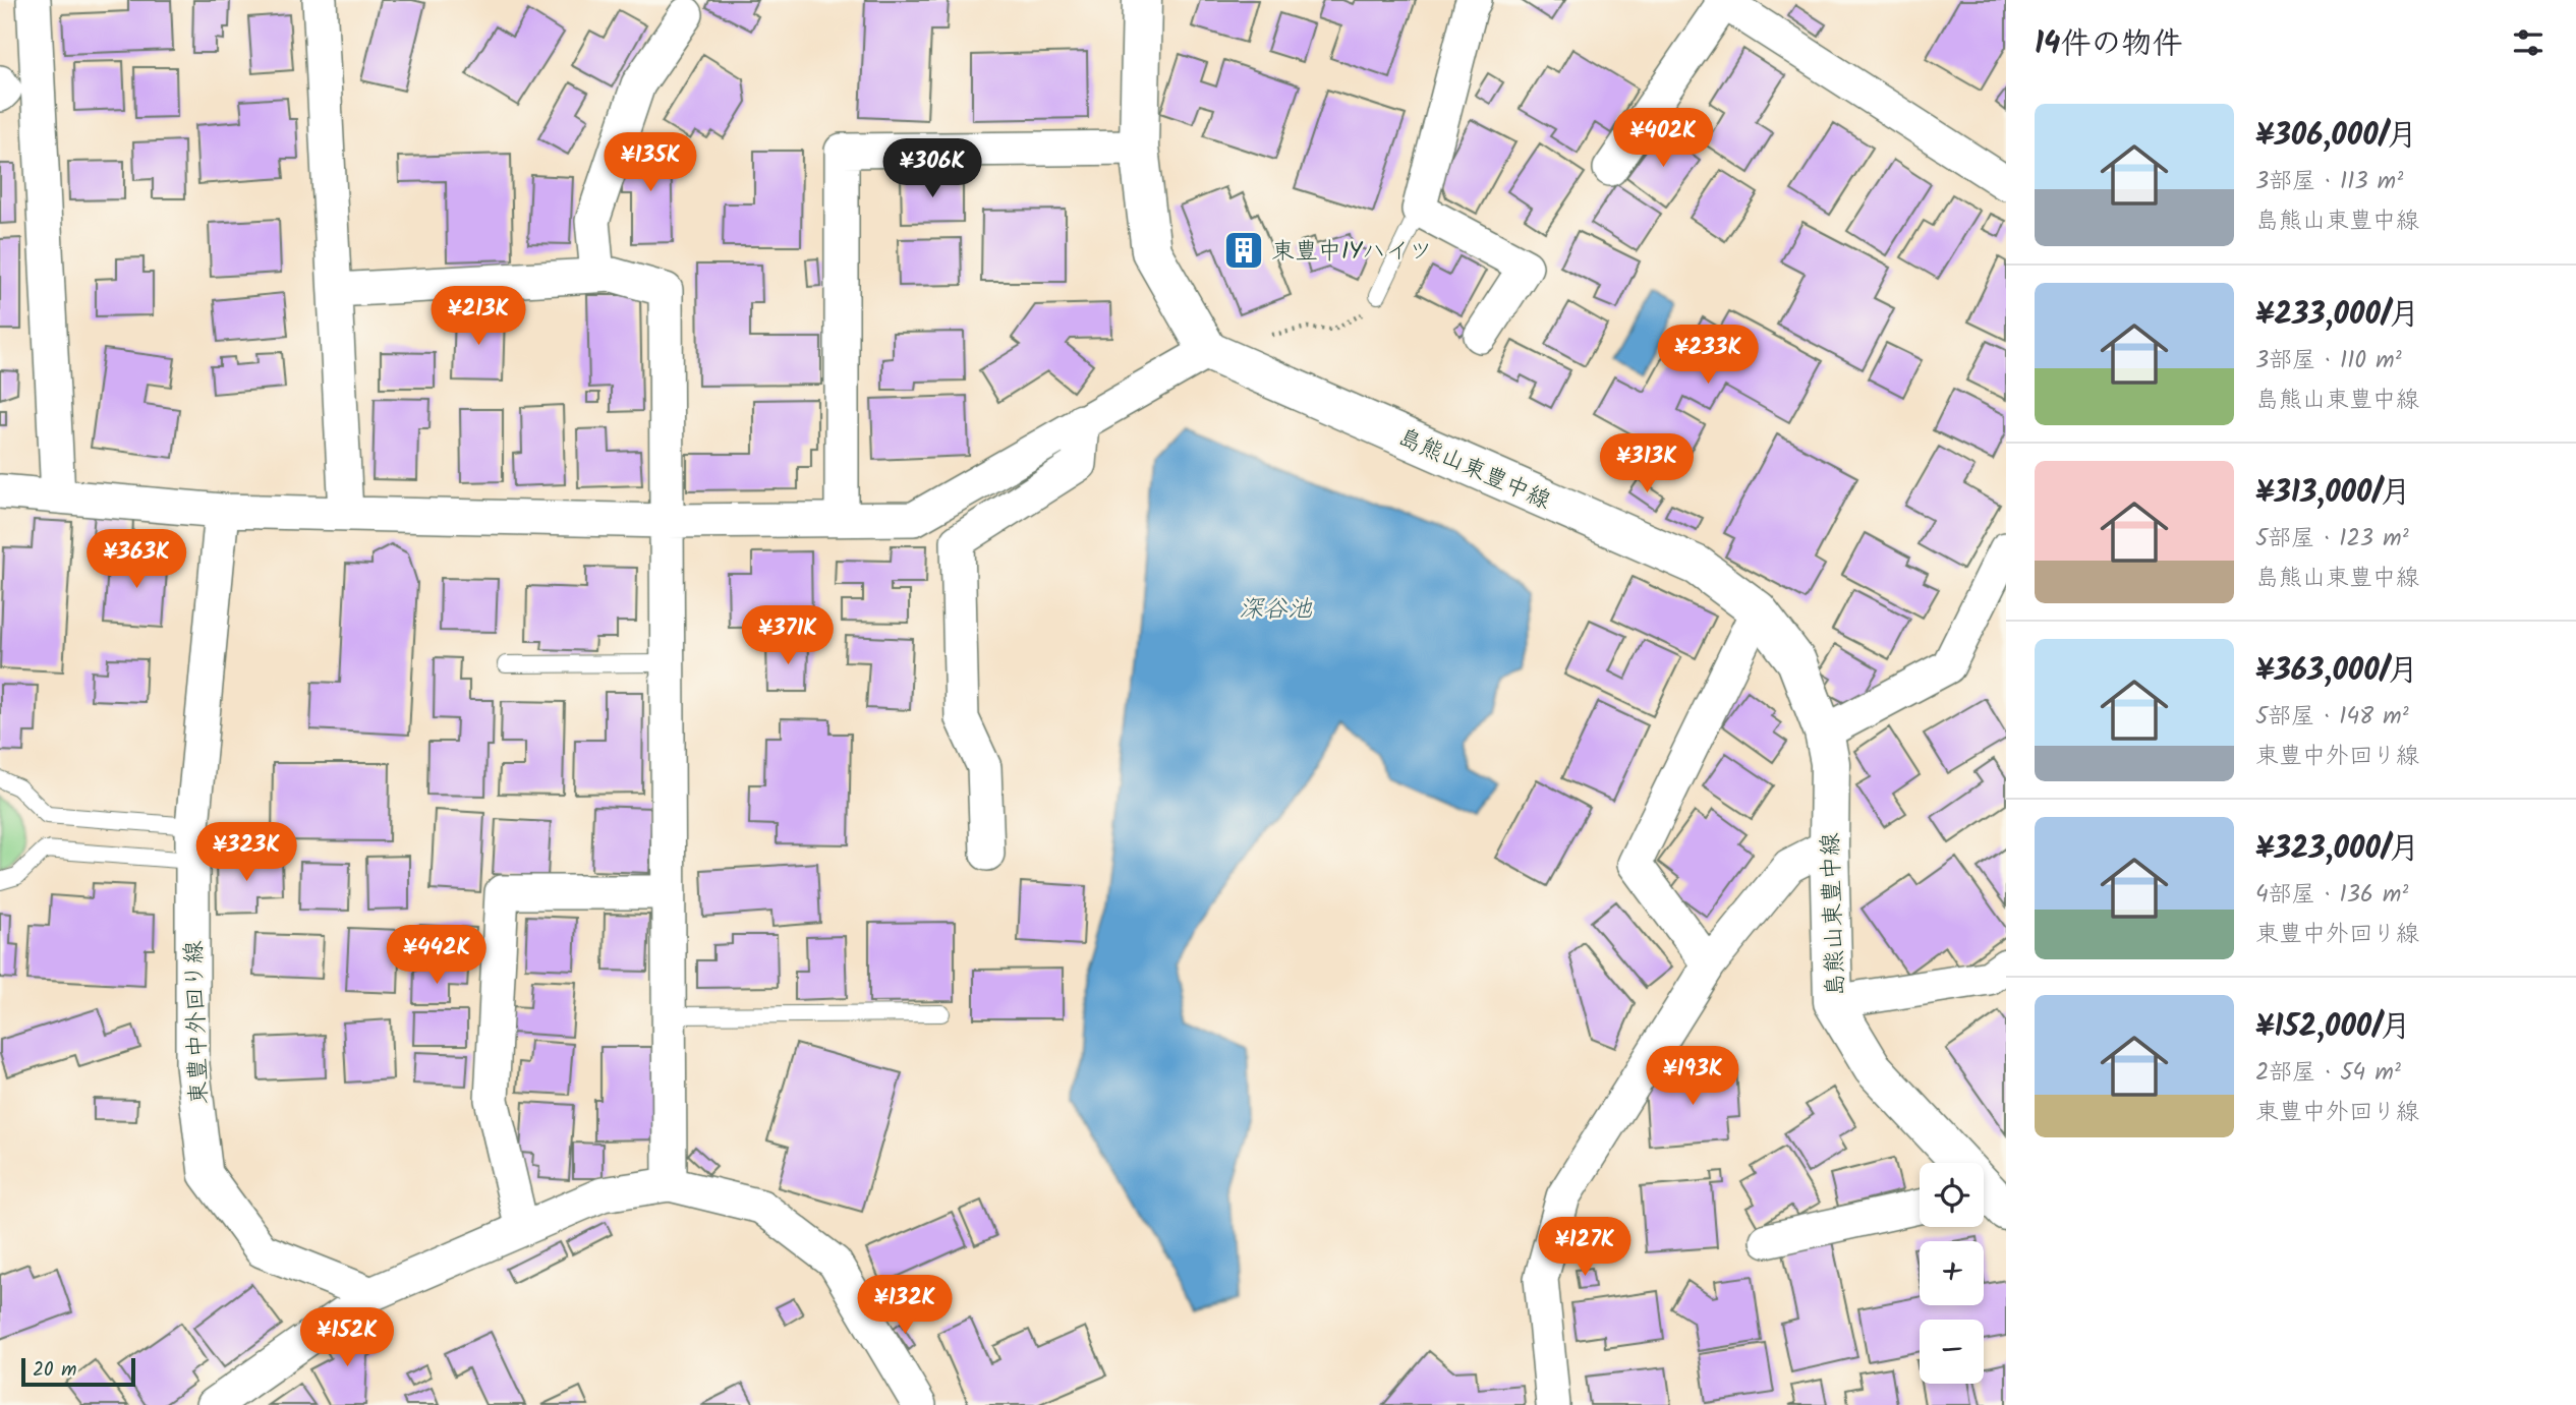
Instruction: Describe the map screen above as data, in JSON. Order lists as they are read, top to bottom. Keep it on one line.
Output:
{"streets":{"street":["島熊山東豊中線","東豊中外回り線"]},"water":["深谷池"],"places":{"building":["東豊中IYハイツ"]},"scale_bar":"20 m","page":{"heading":"14件の物件","list":[{"name":"¥306,000/月","note":"3部屋 · 113 m² · 島熊山東豊中線"},{"name":"¥233,000/月","note":"3部屋 · 110 m² · 島熊山東豊中線"},{"name":"¥313,000/月","note":"5部屋 · 123 m² · 島熊山東豊中線"},{"name":"¥363,000/月","note":"5部屋 · 148 m² · 東豊中外回り線"},{"name":"¥323,000/月","note":"4部屋 · 136 m² · 東豊中外回り線"},{"name":"¥152,000/月","note":"2部屋 · 54 m² · 東豊中外回り線"}],"price":["¥402K","¥135K","¥306K","¥213K","¥233K","¥313K","¥363K","¥371K","¥323K","¥442K","¥193K","¥127K","¥132K","¥152K"],"map_buttons":["+","−"],"scale":"20 m"}}
